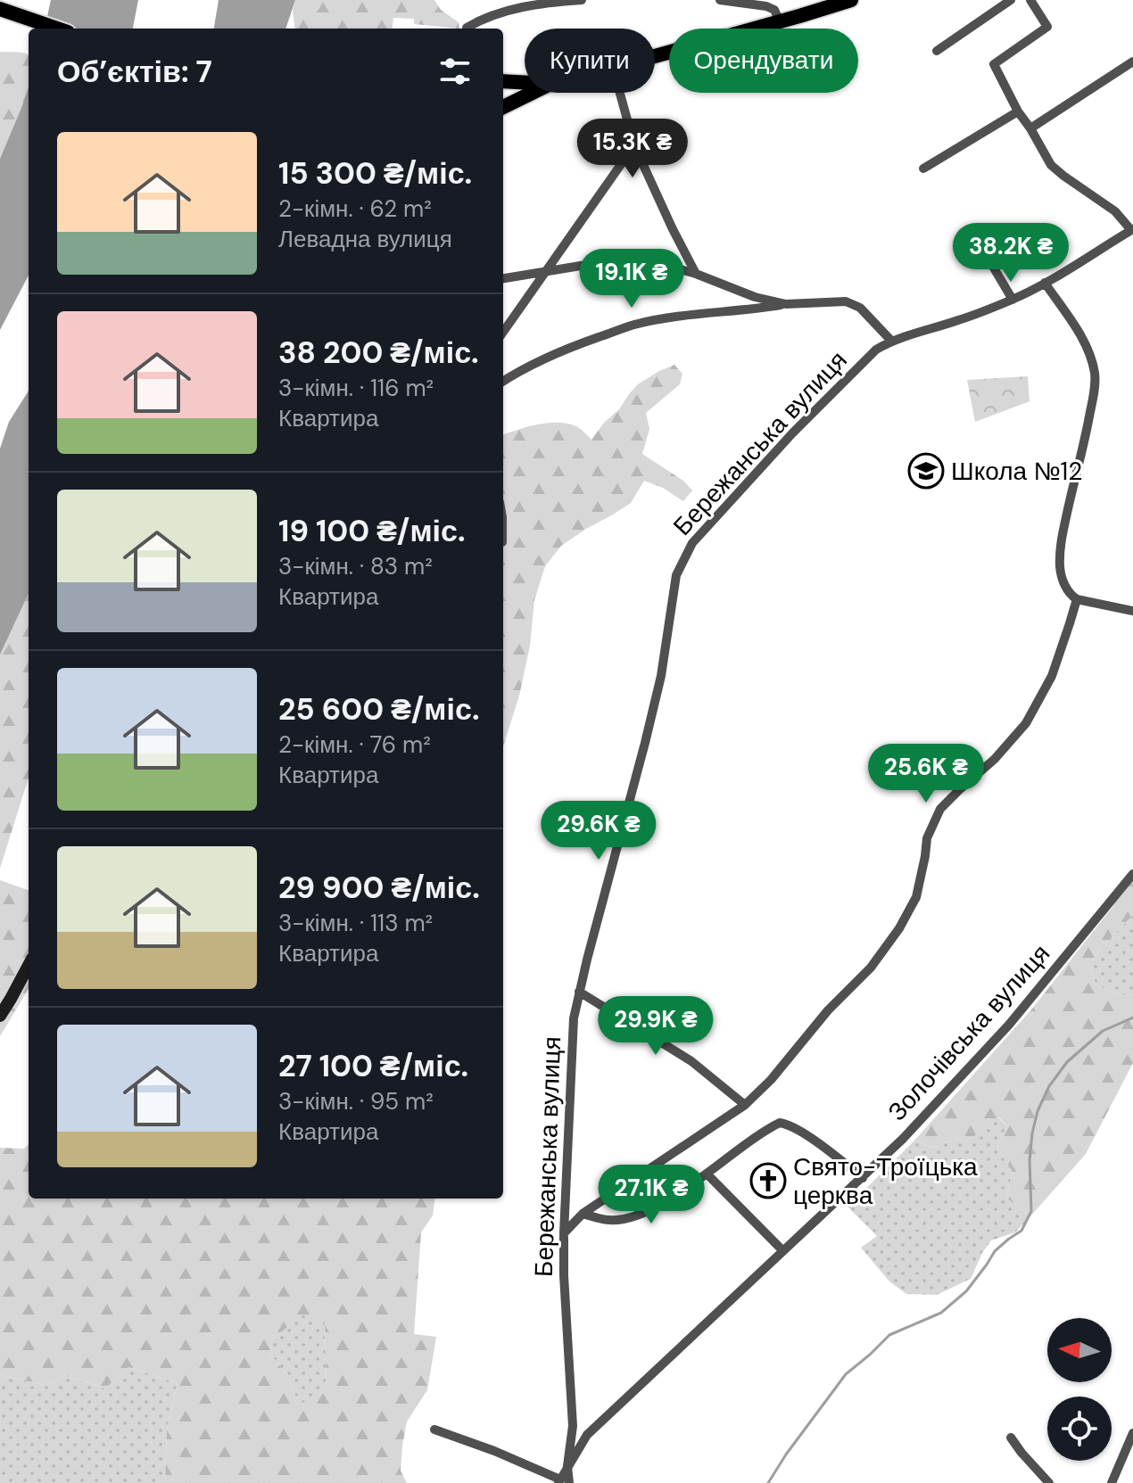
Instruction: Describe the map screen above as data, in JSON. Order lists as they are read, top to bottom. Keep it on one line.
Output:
{"streets":{"street":["Бережанська вулиця","Золочівська вулиця"]},"crossings":[["Бережанська вулиця","Золочівська вулиця"]],"places":{"school or university":["Школа №12"],"church":["Свято-Троїцька церква"]},"north":"left","page":{"chip":["Купити","Орендувати"],"heading":"Об’єктів: 7","list":[{"name":"15 300 ₴/міс.","note":"2-кімн. · 62 m² · Левадна вулиця"},{"name":"38 200 ₴/міс.","note":"3-кімн. · 116 m² · Квартира"},{"name":"19 100 ₴/міс.","note":"3-кімн. · 83 m² · Квартира"},{"name":"25 600 ₴/міс.","note":"2-кімн. · 76 m² · Квартира"},{"name":"29 900 ₴/міс.","note":"3-кімн. · 113 m² · Квартира"},{"name":"27 100 ₴/міс.","note":"3-кімн. · 95 m² · Квартира"}],"price":["15.3K ₴","38.2K ₴","19.1K ₴","25.6K ₴","29.6K ₴","29.9K ₴","27.1K ₴"]}}
